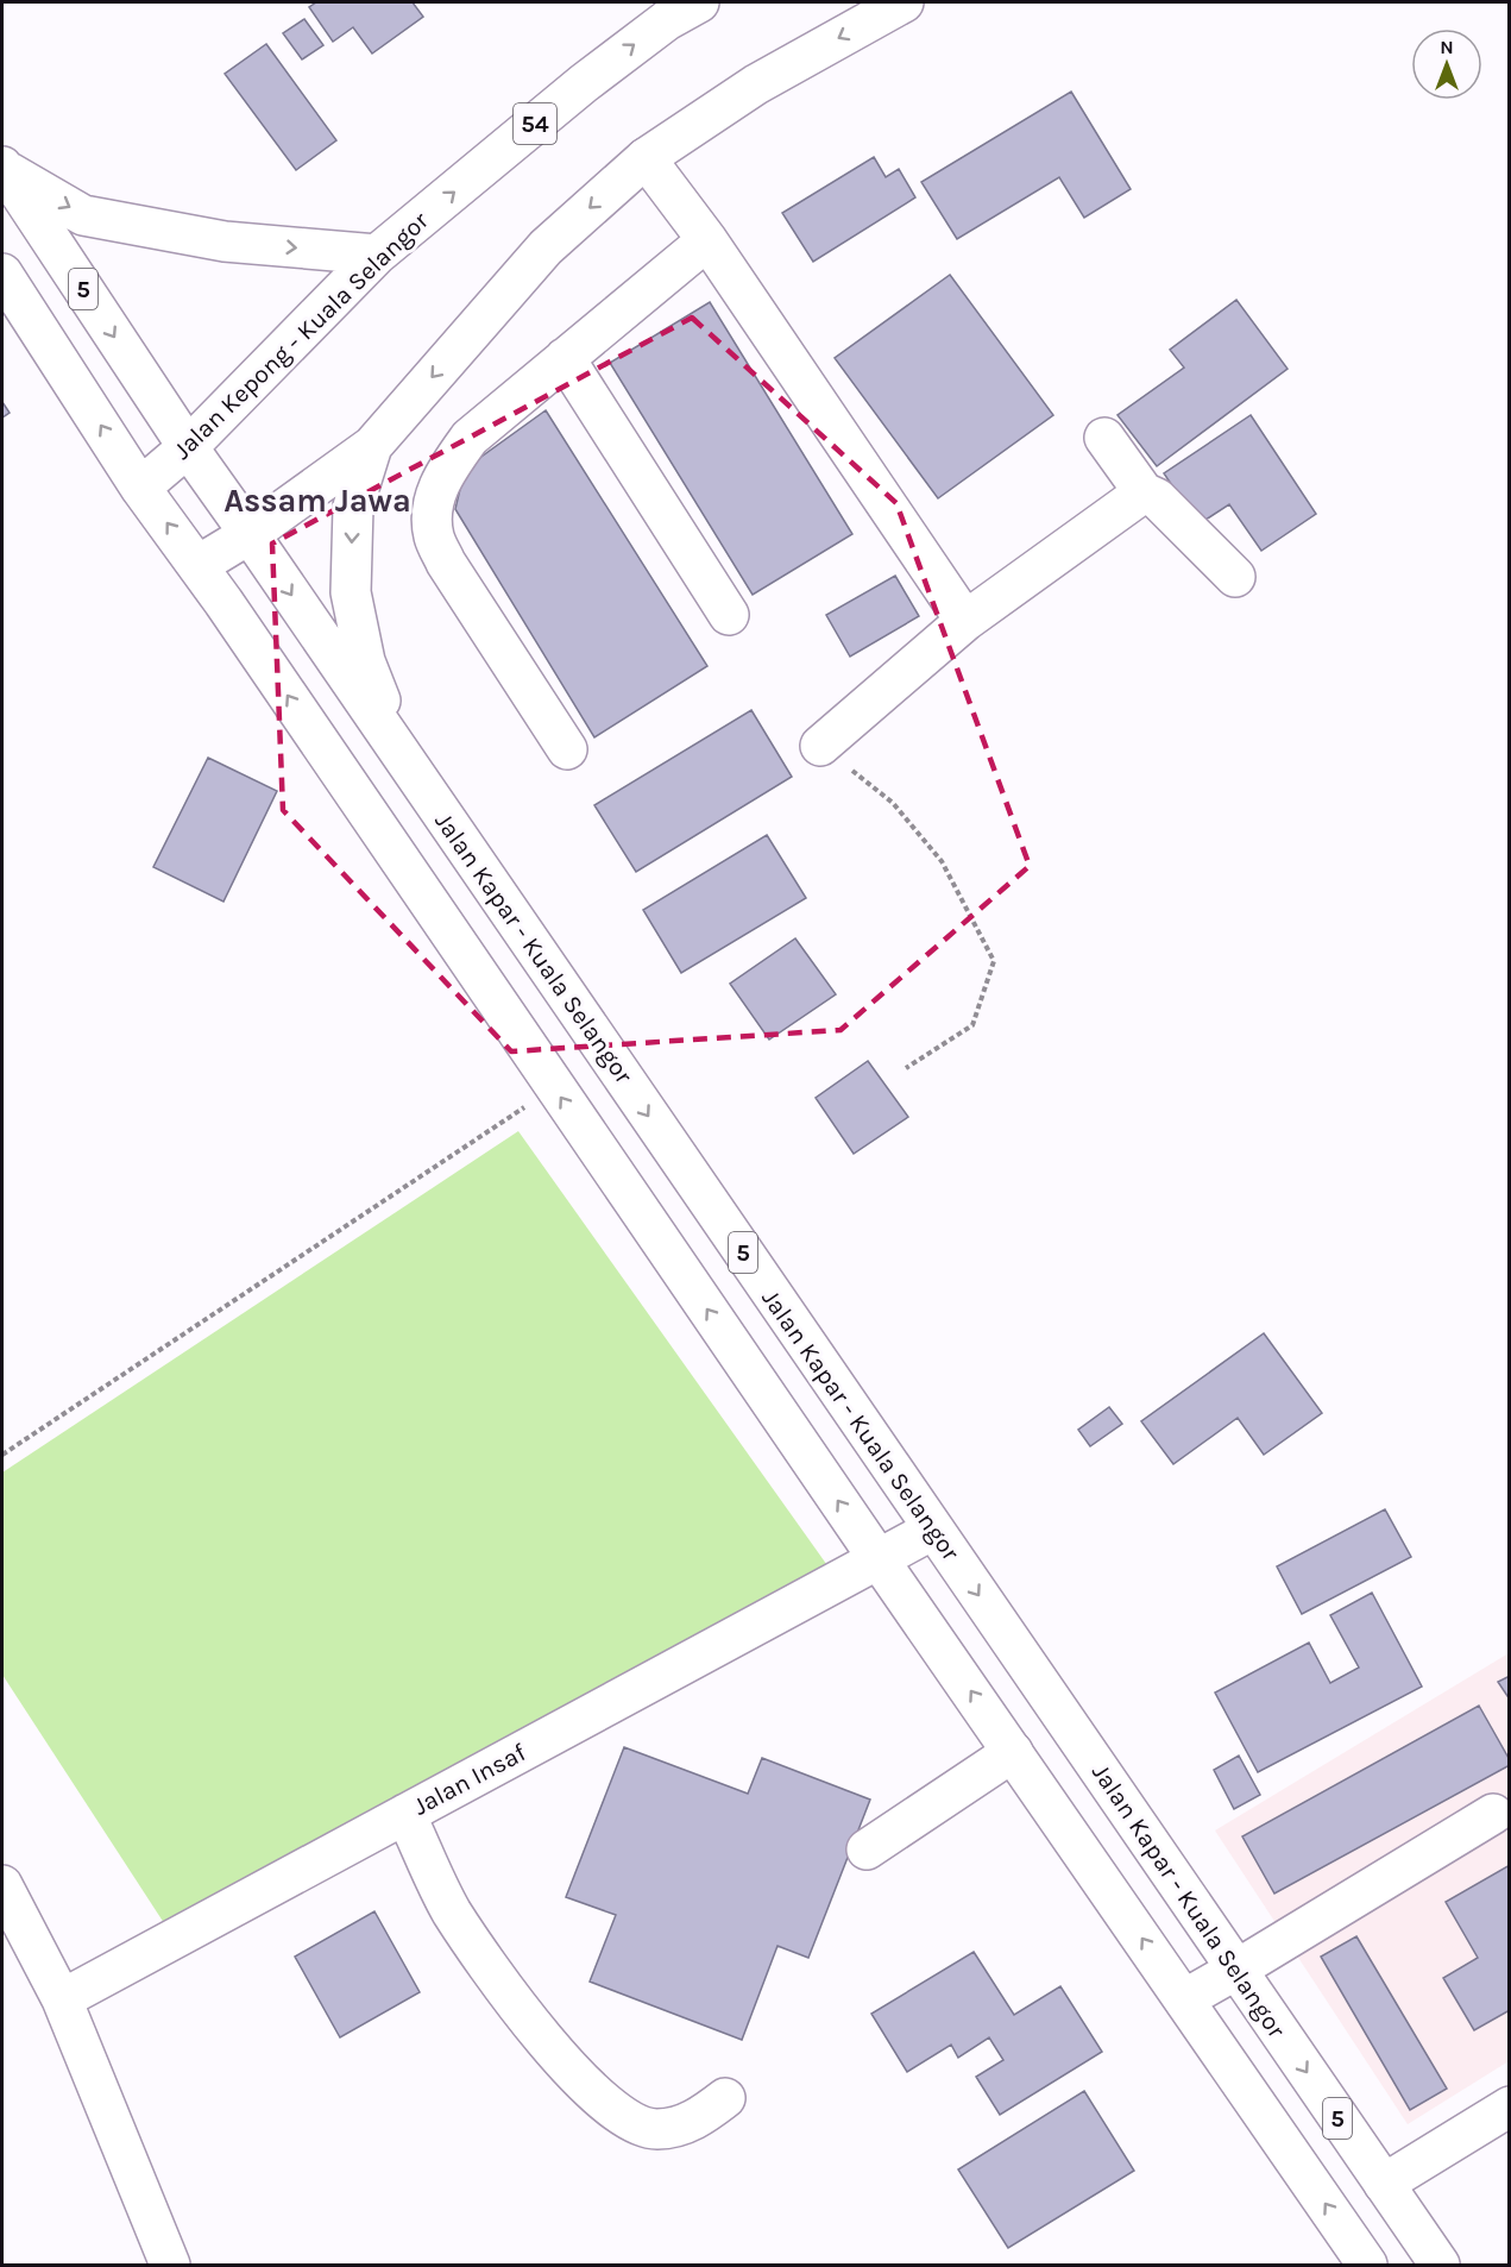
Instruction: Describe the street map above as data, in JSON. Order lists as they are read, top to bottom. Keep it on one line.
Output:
{"streets":{"main road":["54","5","Jalan Kepong - Kuala Selangor","Jalan Kapar - Kuala Selangor","Jalan Insaf"]},"crossings":[["5","Jalan Kepong - Kuala Selangor"],["5","Jalan Insaf"],["Jalan Kepong - Kuala Selangor","Jalan Kapar - Kuala Selangor"],["Jalan Kapar - Kuala Selangor","Jalan Insaf"]],"districts":["Assam Jawa"],"north":"top"}
